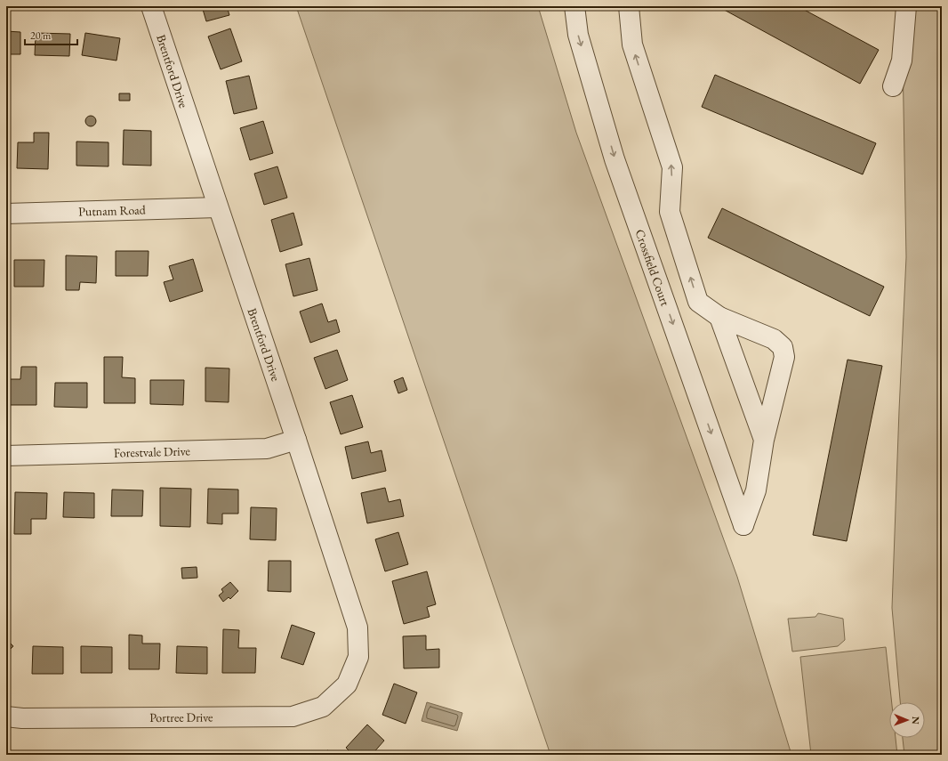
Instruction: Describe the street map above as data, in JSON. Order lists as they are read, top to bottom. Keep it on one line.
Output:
{"streets":{"street":["Brentford Drive","Putnam Road","Crossfield Court","Forestvale Drive","Portree Drive"]},"crossings":[["Brentford Drive","Putnam Road"],["Brentford Drive","Forestvale Drive"],["Brentford Drive","Portree Drive"]],"scale_bar":"20 m","north":"right"}
